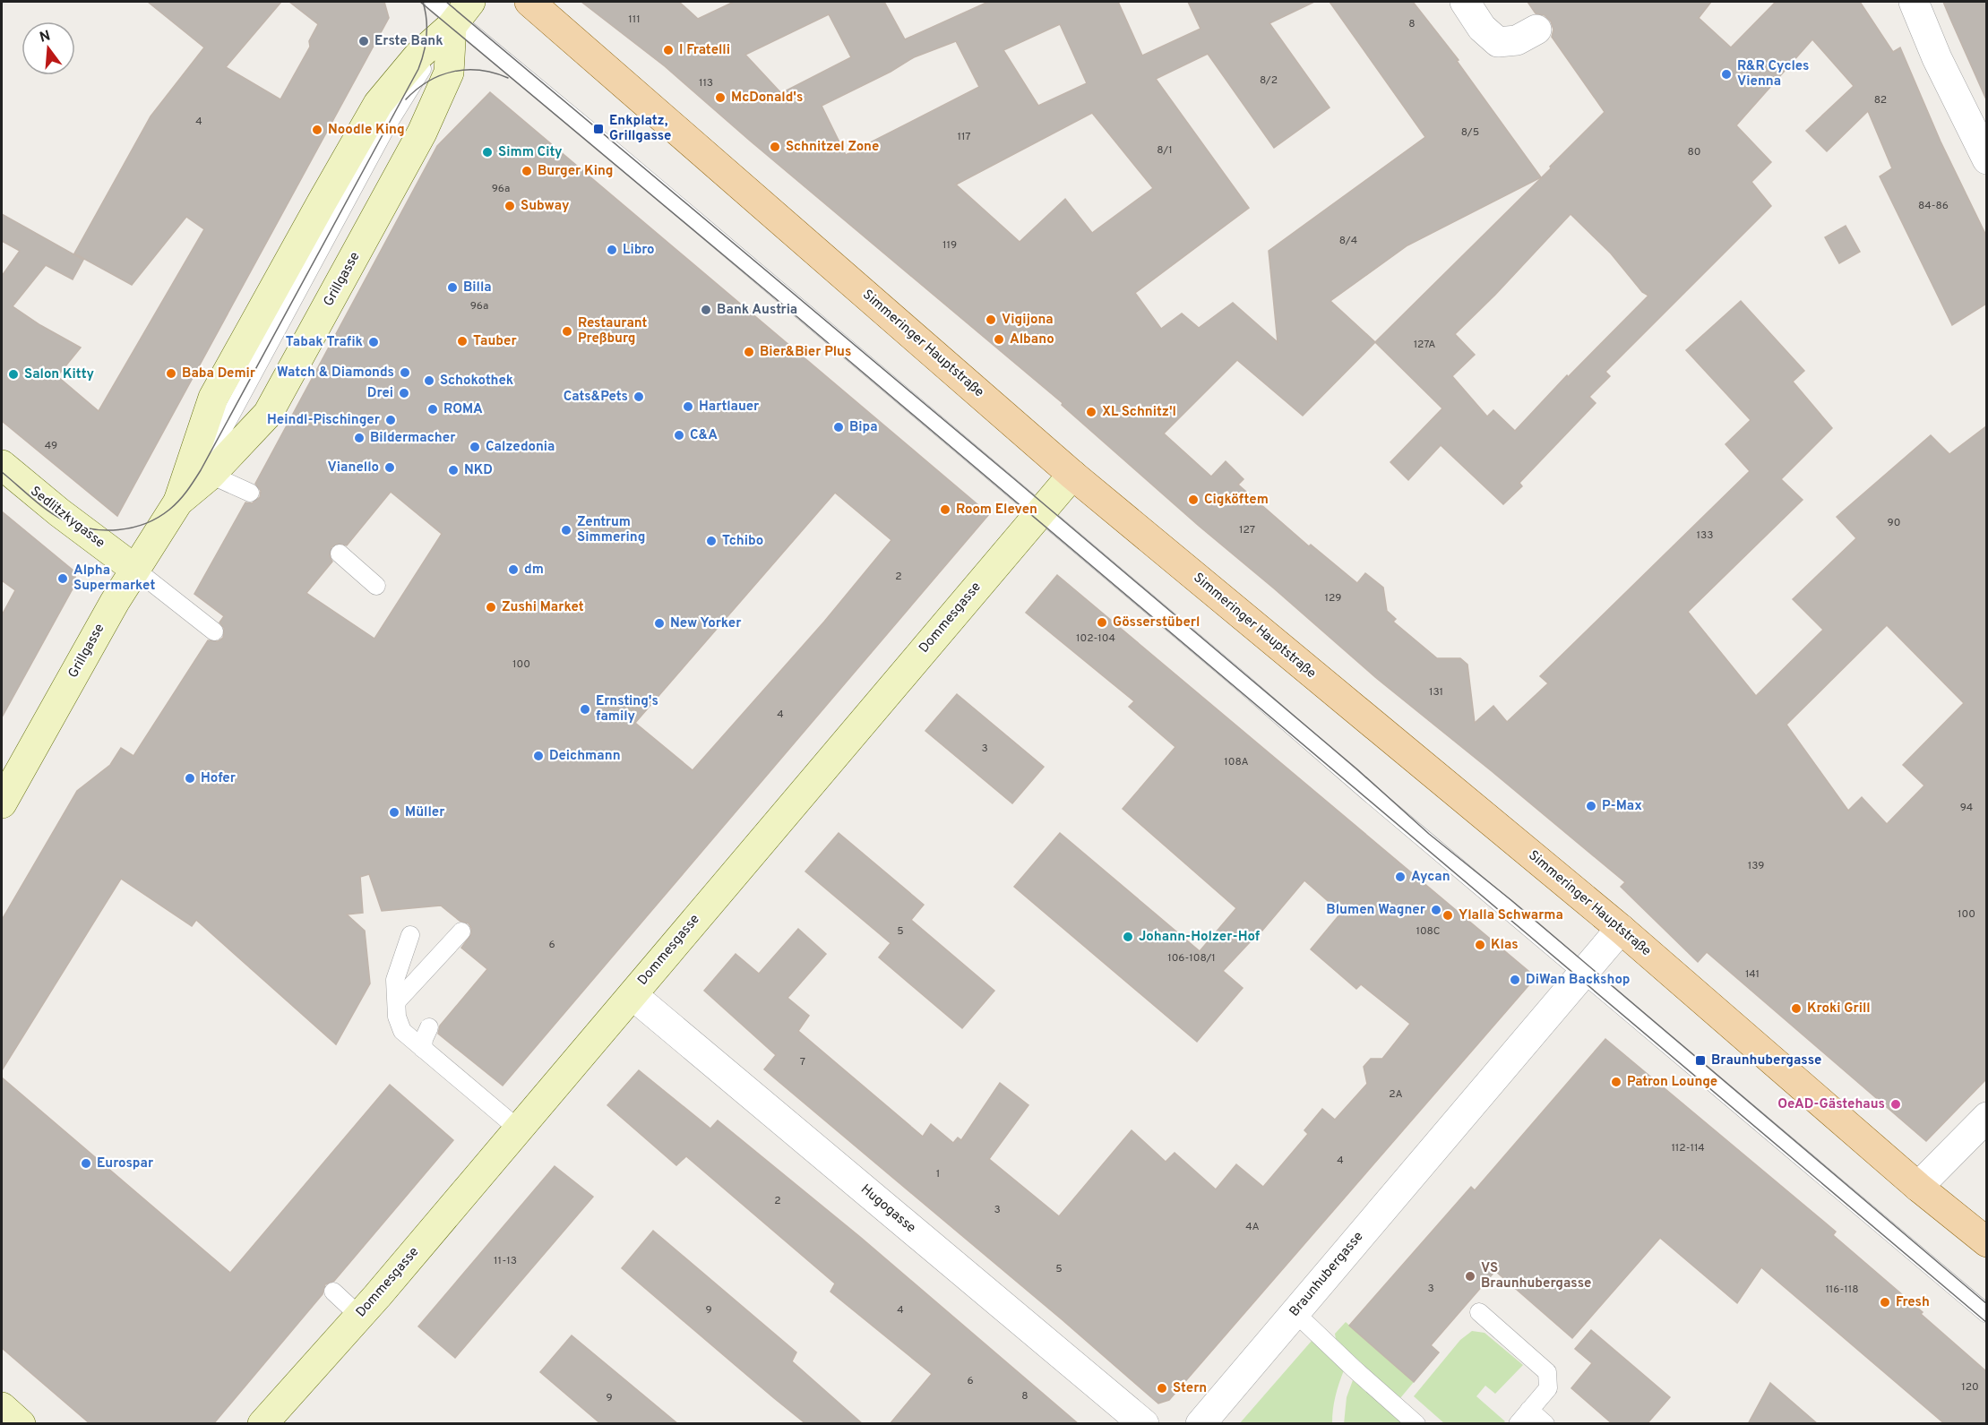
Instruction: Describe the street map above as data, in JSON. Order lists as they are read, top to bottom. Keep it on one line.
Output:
{"streets":{"main road":["Grillgasse","Simmeringer Hauptstraße","Sedlitzkygasse","Dommesgasse"],"street":["Hugogasse","Braunhubergasse"]},"crossings":[["Grillgasse","Sedlitzkygasse"],["Simmeringer Hauptstraße","Dommesgasse"],["Simmeringer Hauptstraße","Braunhubergasse"],["Dommesgasse","Hugogasse"]],"places":{"other":["Erste Bank","I Fratelli","R&R Cycles Vienna","McDonald's","Noodle King","Schnitzel Zone","Simm City","Burger King","Subway","Libro","Billa","Bank Austria","Vigijona","Restaurant Preßburg","Albano","Tauber","Tabak Trafik","Bier&Bier Plus","Watch & Diamonds","Baba Demir","Salon Kitty","Schokothek","Drei","Cats&Pets","Hartlauer","ROMA","XL Schnitz'l","Heindl-Pischinger","Bipa","C&A","Bildermacher","Calzedonia","Vianello","NKD","Cigköftem","Room Eleven","Zentrum Simmering","Tchibo","dm","Alpha Supermarket","Zushi Market","Gösserstüberl","New Yorker","Ernsting's family","Deichmann","Hofer","P-Max","Müller","Aycan","Blumen Wagner","Ylalla Schwarma","Johann-Holzer-Hof","Klas","DiWan Backshop","Kroki Grill","Patron Lounge","OeAD-Gästehaus","Eurospar","VS Braunhubergasse","Fresh","Stern"],"transit":["Enkplatz, Grillgasse","Braunhubergasse"]},"house_numbers":["111","8","8/2","113","82","4","8/5","117","8/1","80","96a","84-86","8/4","119","96a","127A","49","90","127","133","2","129","102-104","100","131","4","3","108A","94","139","100","5","108C","6","106-108/1","141","7","2A","112-114","4","1","2","3","4A","11-13","5","3","116-118","9","4","6","120","8","9"],"north":"top"}
